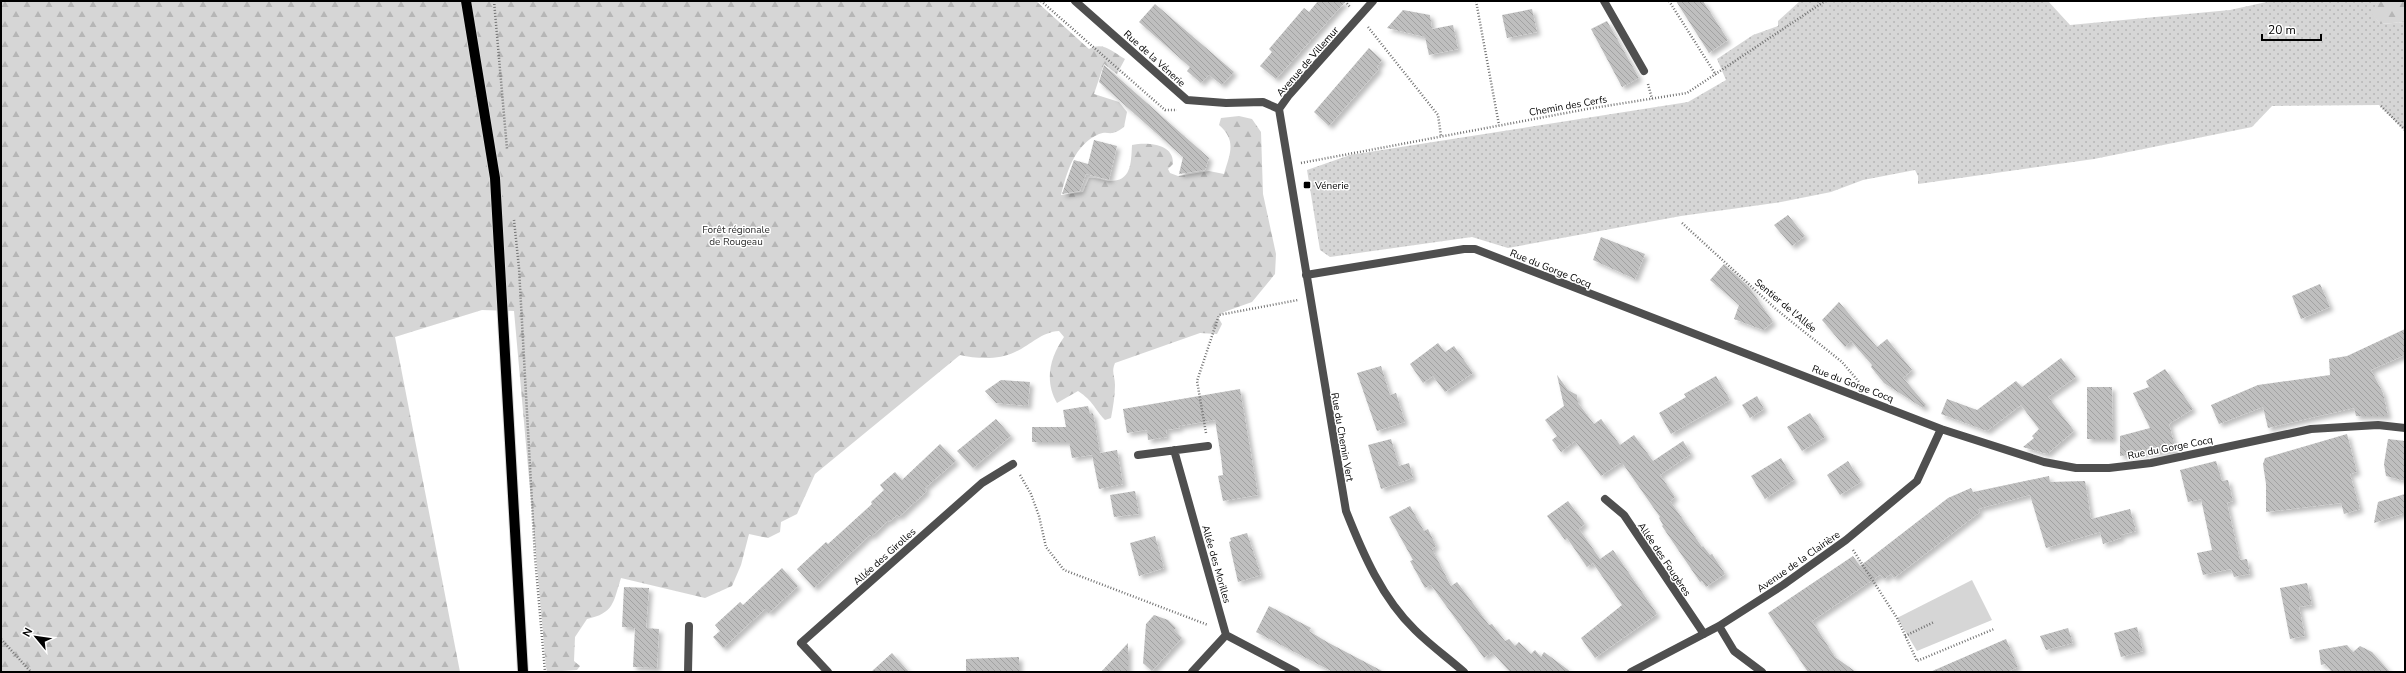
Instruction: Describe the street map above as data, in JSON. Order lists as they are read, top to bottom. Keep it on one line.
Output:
{"streets":{"street":["Rue de la Vénerie","Avenue de Villemur","Rue du Gorge Cocq","Rue du Chemin Vert","Allée des Girolles","Allée des Fougères","Avenue de la Clairière","Allée des Morilles"],"path":["Chemin des Cerfs","Sentier de l'Allée"]},"crossings":[["Rue de la Vénerie","Avenue de Villemur"],["Avenue de Villemur","Chemin des Cerfs"],["Avenue de Villemur","Rue du Chemin Vert"],["Chemin des Cerfs","Rue du Chemin Vert"],["Rue du Gorge Cocq","Sentier de l'Allée"],["Rue du Gorge Cocq","Rue du Chemin Vert"],["Rue du Gorge Cocq","Avenue de la Clairière"],["Allée des Fougères","Avenue de la Clairière"]],"parks":["Forêt régionale de Rougeau"],"places":{"transit":["Vénerie"]},"scale_bar":"20 m","north":"top left"}
